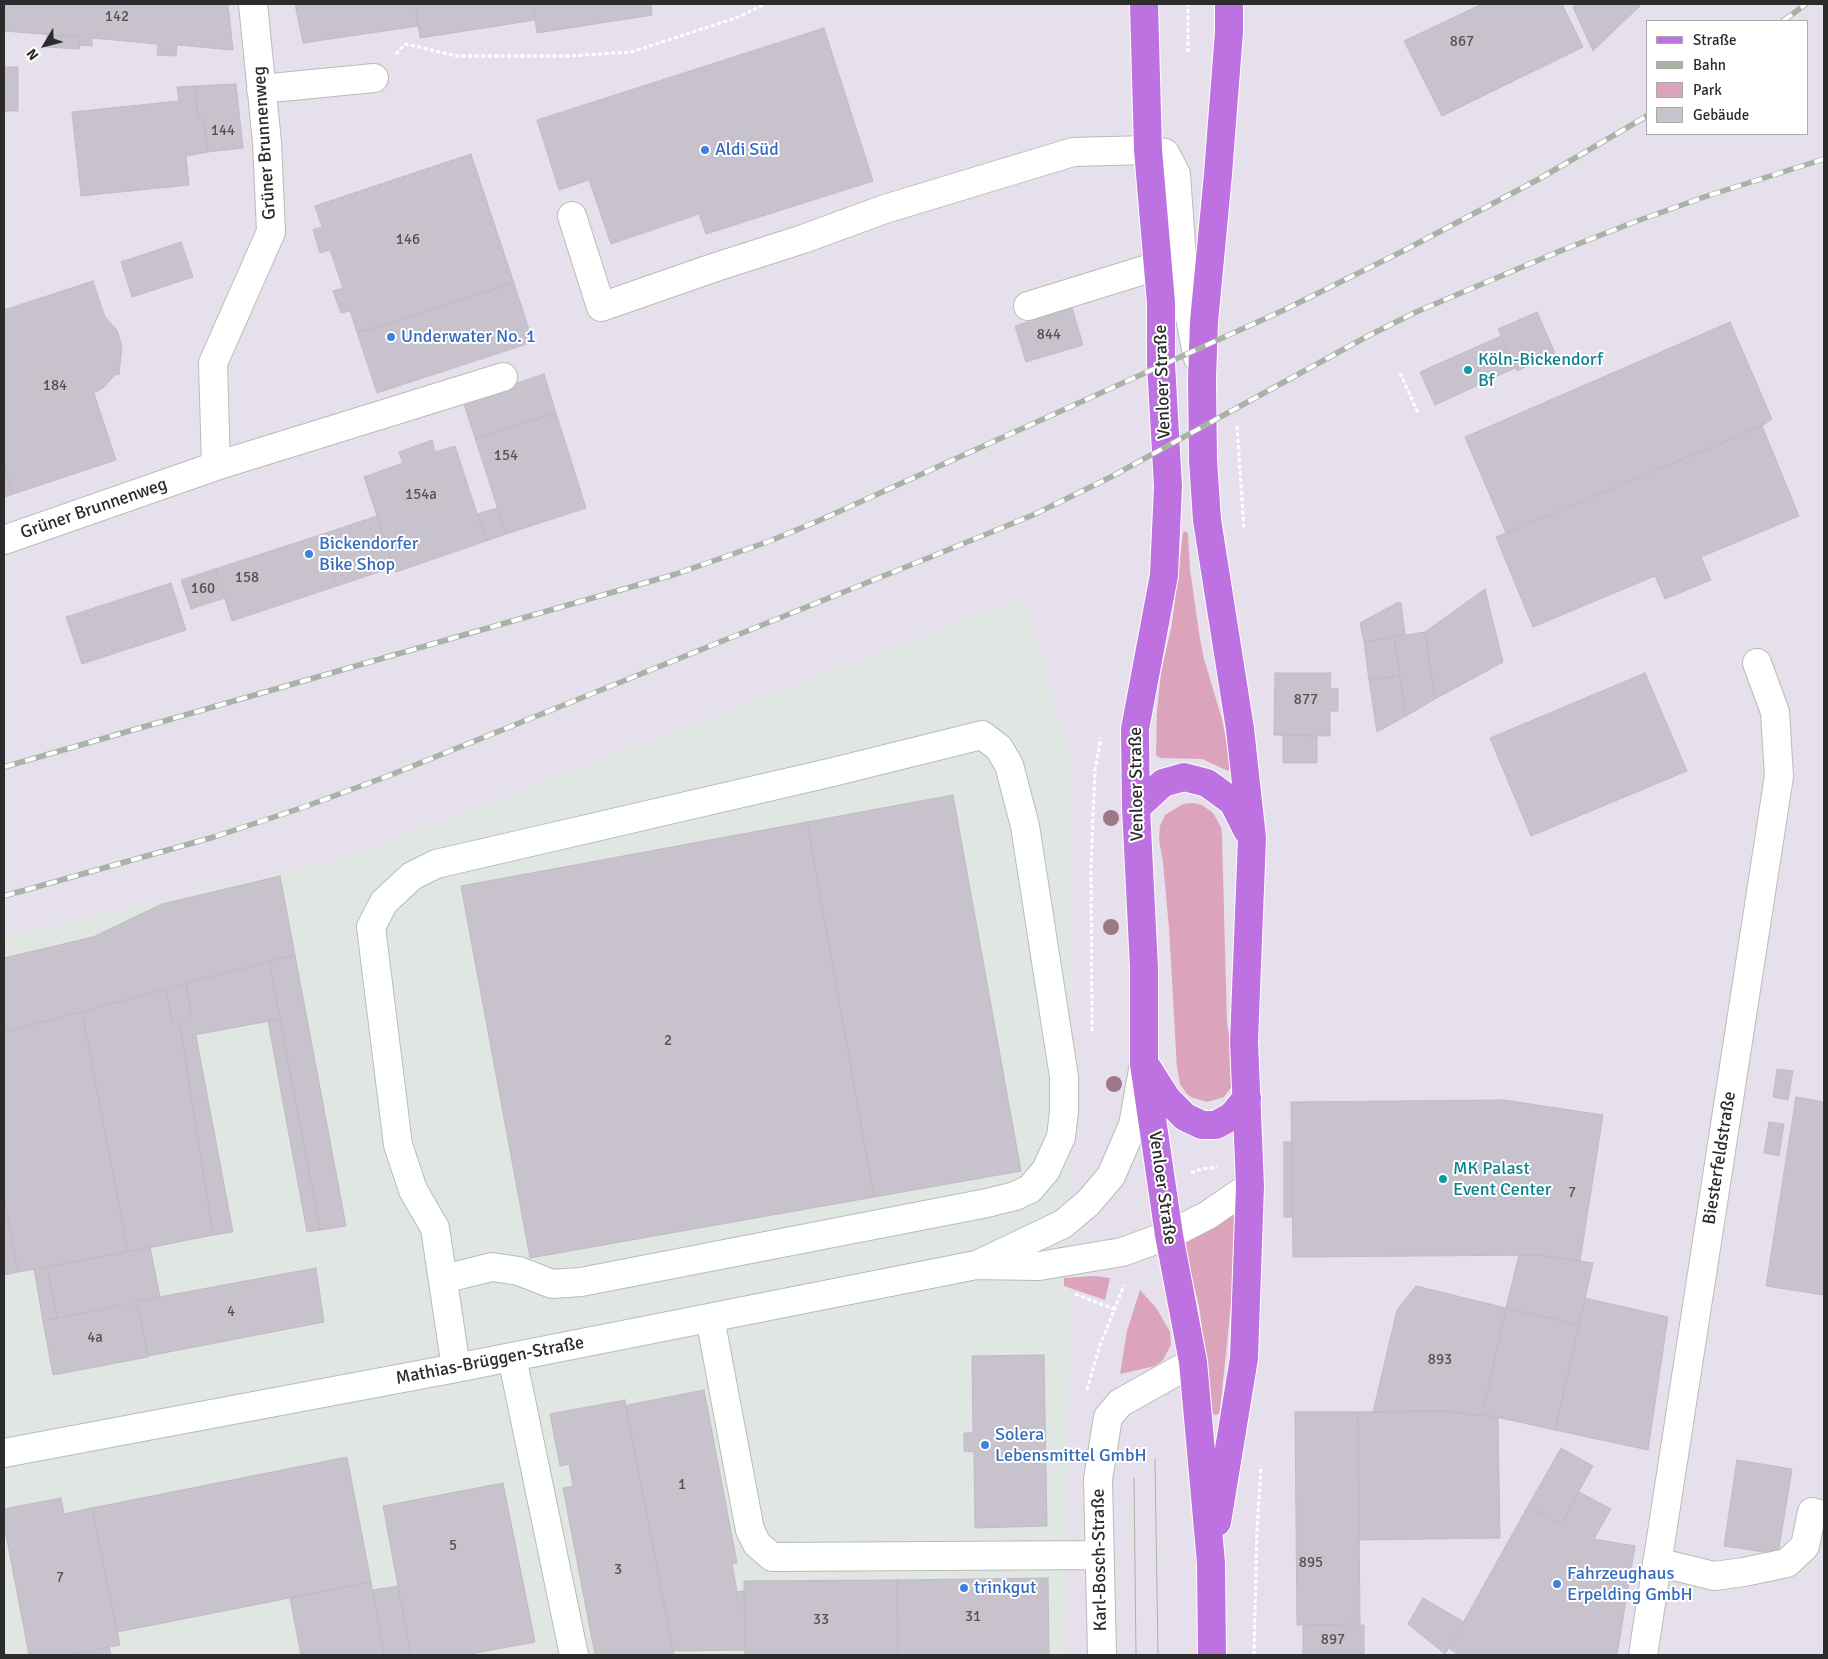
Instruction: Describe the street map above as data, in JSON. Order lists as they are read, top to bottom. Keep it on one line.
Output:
{"streets":{"main road":["Venloer Straße"],"street":["Grüner Brunnenweg","Biesterfeldstraße","Mathias-Brüggen-Straße","Karl-Bosch-Straße"]},"crossings":[["Venloer Straße","Mathias-Brüggen-Straße"],["Venloer Straße","Karl-Bosch-Straße"]],"places":["Aldi Süd","Underwater No. 1","Köln-Bickendorf Bf","Bickendorfer Bike Shop","MK Palast Event Center","Solera Lebensmittel GmbH","Fahrzeughaus Erpelding GmbH","trinkgut"],"house_numbers":["142","867","144","146","844","184","154","154a","158","160","877","2","7","4","4a","893","1","5","895","3","7","31","33","897"],"legend":["Straße","Bahn","Park","Gebäude"],"north":"bottom left"}
